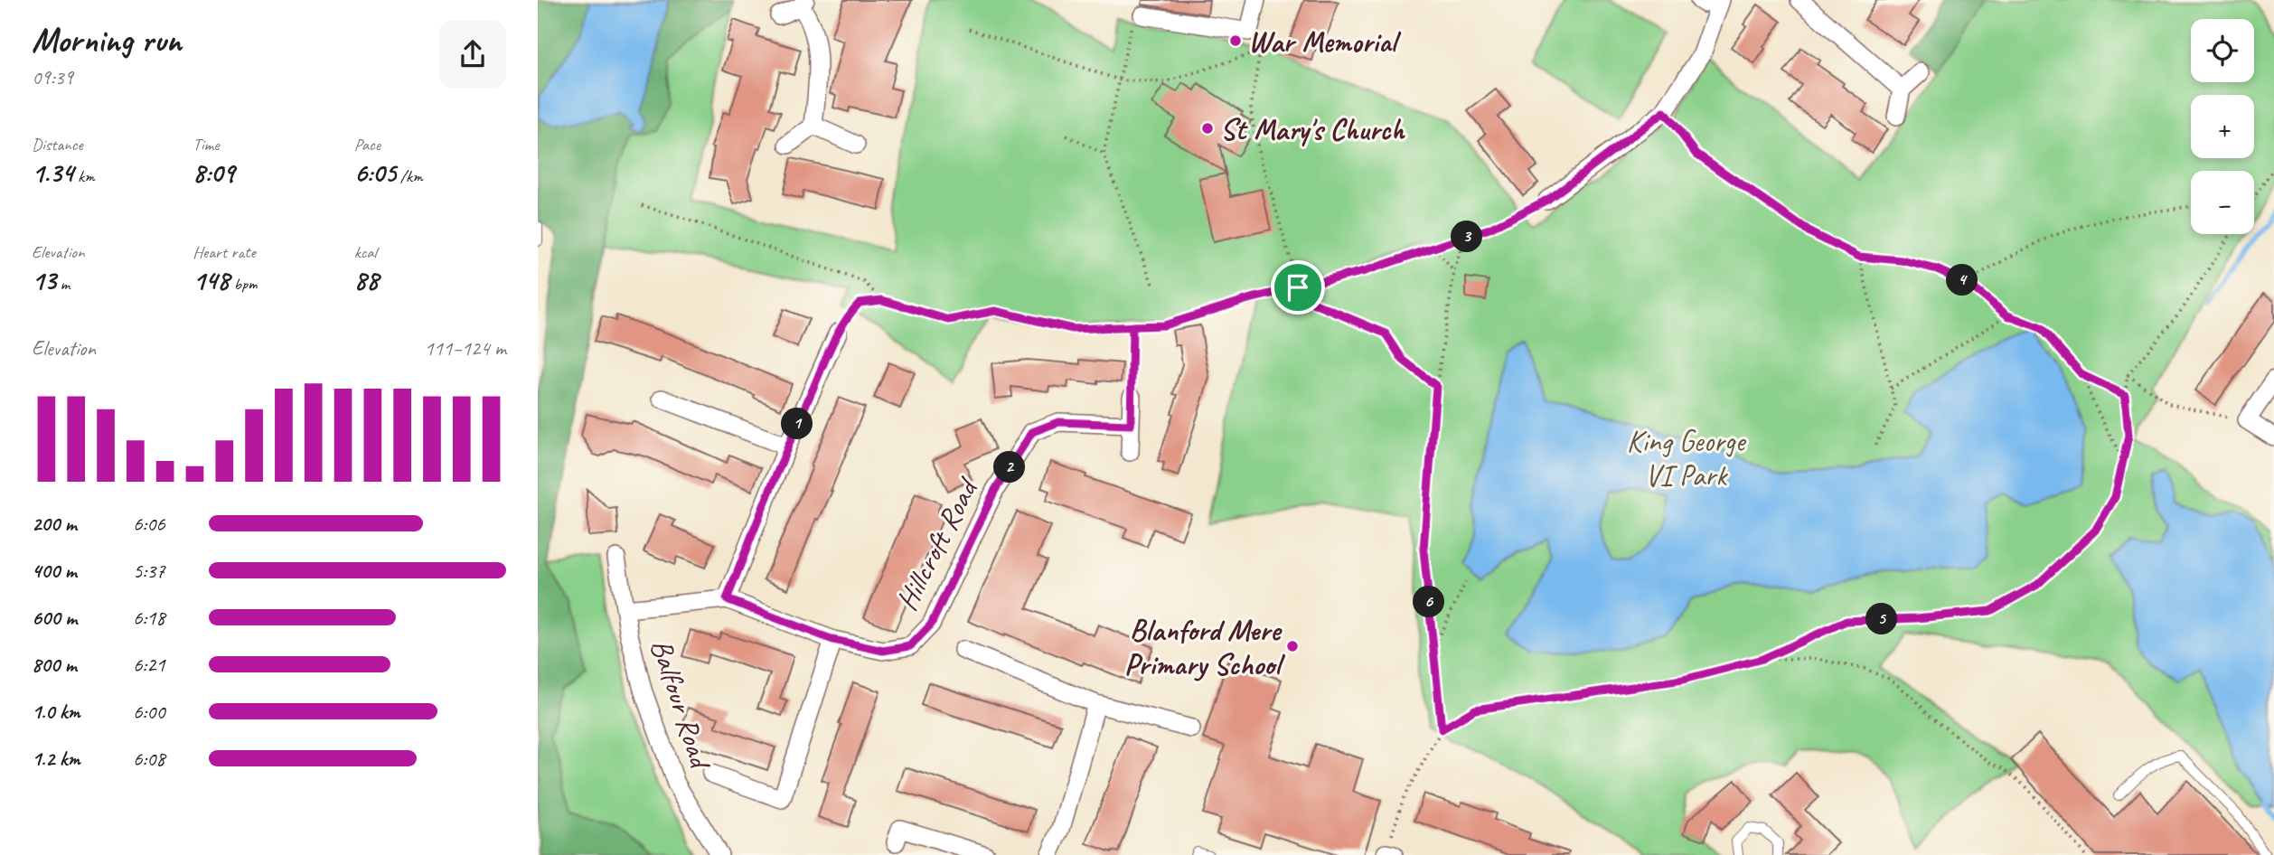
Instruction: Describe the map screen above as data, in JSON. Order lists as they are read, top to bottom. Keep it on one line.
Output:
{"streets":{"street":["Hillcroft Road","Balfour Road"]},"crossings":[["Hillcroft Road","Balfour Road"]],"parks":["King George VI Park"],"places":["War Memorial","St Mary's Church","Blanford Mere Primary School"],"page":{"heading":["Morning run","09:39"],"map_buttons":["+","−"],"stats":[["Distance","1.34 km"],["Time","8:09"],["Pace","6:05 /km"],["Elevation","13 m"],["Heart rate","148 bpm"],["kcal","88"]],"pins":["3","4","1","2","6","5"],"chart":["Elevation","111–124 m"],"list":[{"name":"200 m","note":"6:06"},{"name":"400 m","note":"5:37"},{"name":"600 m","note":"6:18"},{"name":"800 m","note":"6:21"},{"name":"1.0 km","note":"6:00"},{"name":"1.2 km","note":"6:08"}]}}
